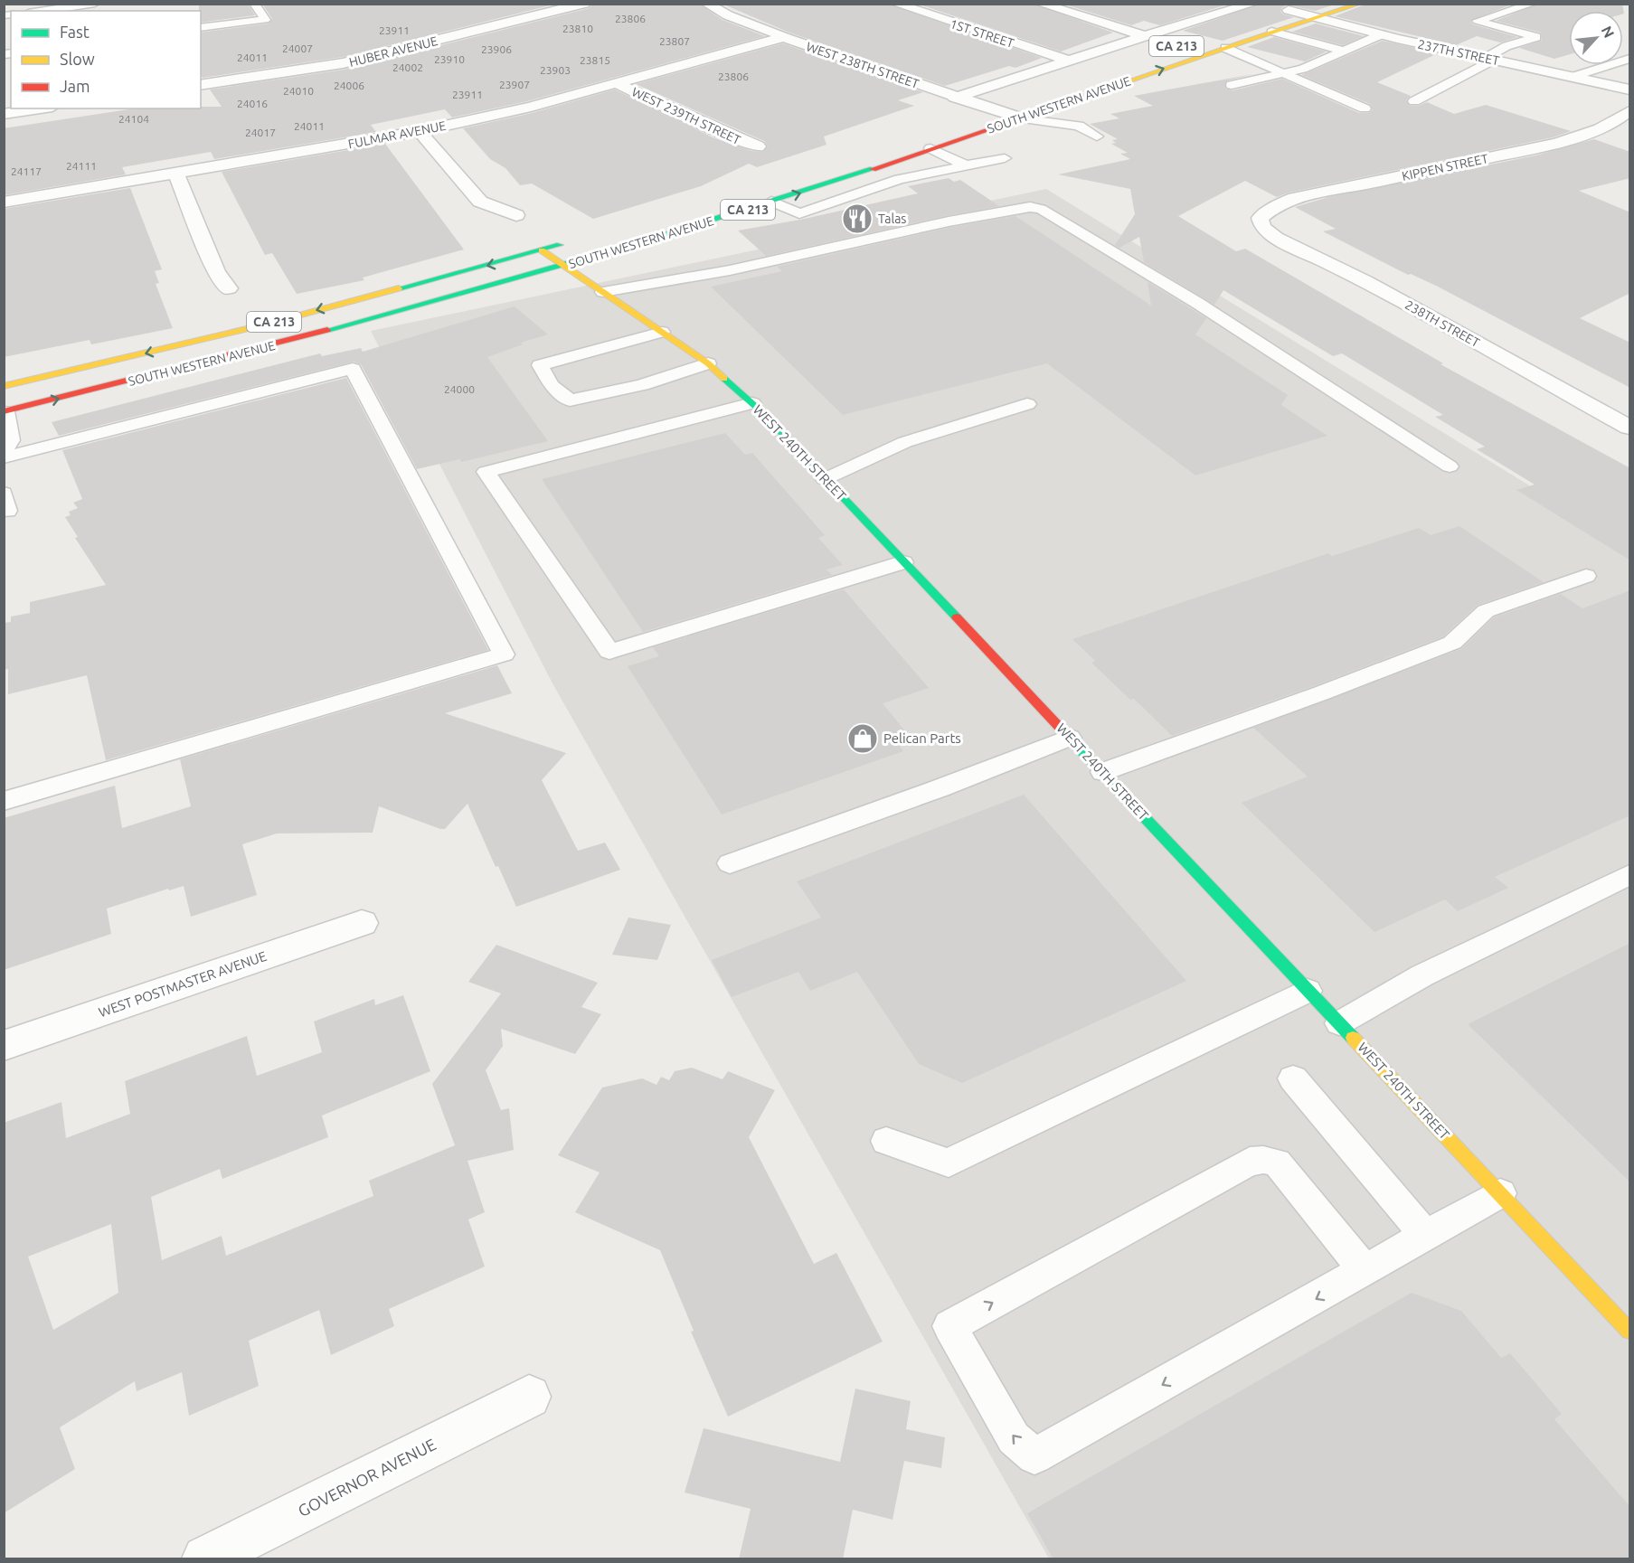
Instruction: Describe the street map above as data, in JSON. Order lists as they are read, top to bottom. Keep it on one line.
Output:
{"streets":{"main road":["CA 213","SOUTH WESTERN AVENUE","WEST 240TH STREET"],"street":["1ST STREET","HUBER AVENUE","237TH STREET","WEST 238TH STREET","WEST 239TH STREET","FULMAR AVENUE","KIPPEN STREET","238TH STREET","WEST POSTMASTER AVENUE","GOVERNOR AVENUE"]},"crossings":[["237TH STREET","SOUTH WESTERN AVENUE"],["WEST 238TH STREET","SOUTH WESTERN AVENUE"],["WEST 238TH STREET","FULMAR AVENUE"],["SOUTH WESTERN AVENUE","WEST 240TH STREET"],["WEST 239TH STREET","FULMAR AVENUE"],["KIPPEN STREET","238TH STREET"]],"places":{"restaurant":["Talas"],"shop":["Pelican Parts"]},"house_numbers":["23806","23810","23911","23807","24007","23906","24011","23910","23815","24002","23903","23806","23907","24006","24010","23911","24016","24104","24011","24017","24111","24117","24000"],"legend":["Fast","Slow","Jam"],"north":"top right"}
